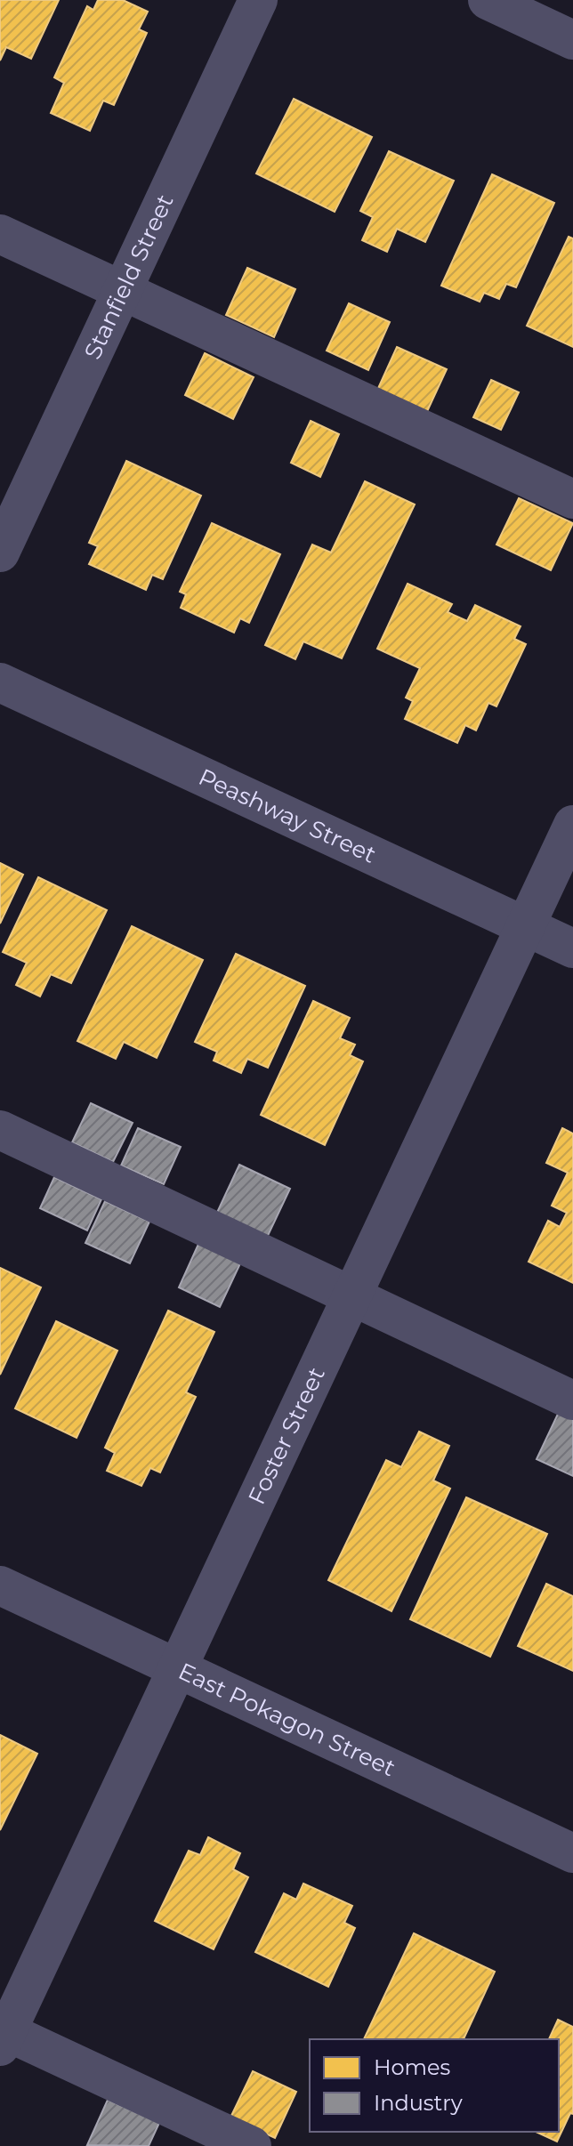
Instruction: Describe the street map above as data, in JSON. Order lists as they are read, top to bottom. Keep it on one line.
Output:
{"streets":{"street":["Stanfield Street","Peashway Street","Foster Street","East Pokagon Street"]},"crossings":[["Peashway Street","Foster Street"],["Foster Street","East Pokagon Street"]],"legend":["Homes","Industry"]}
